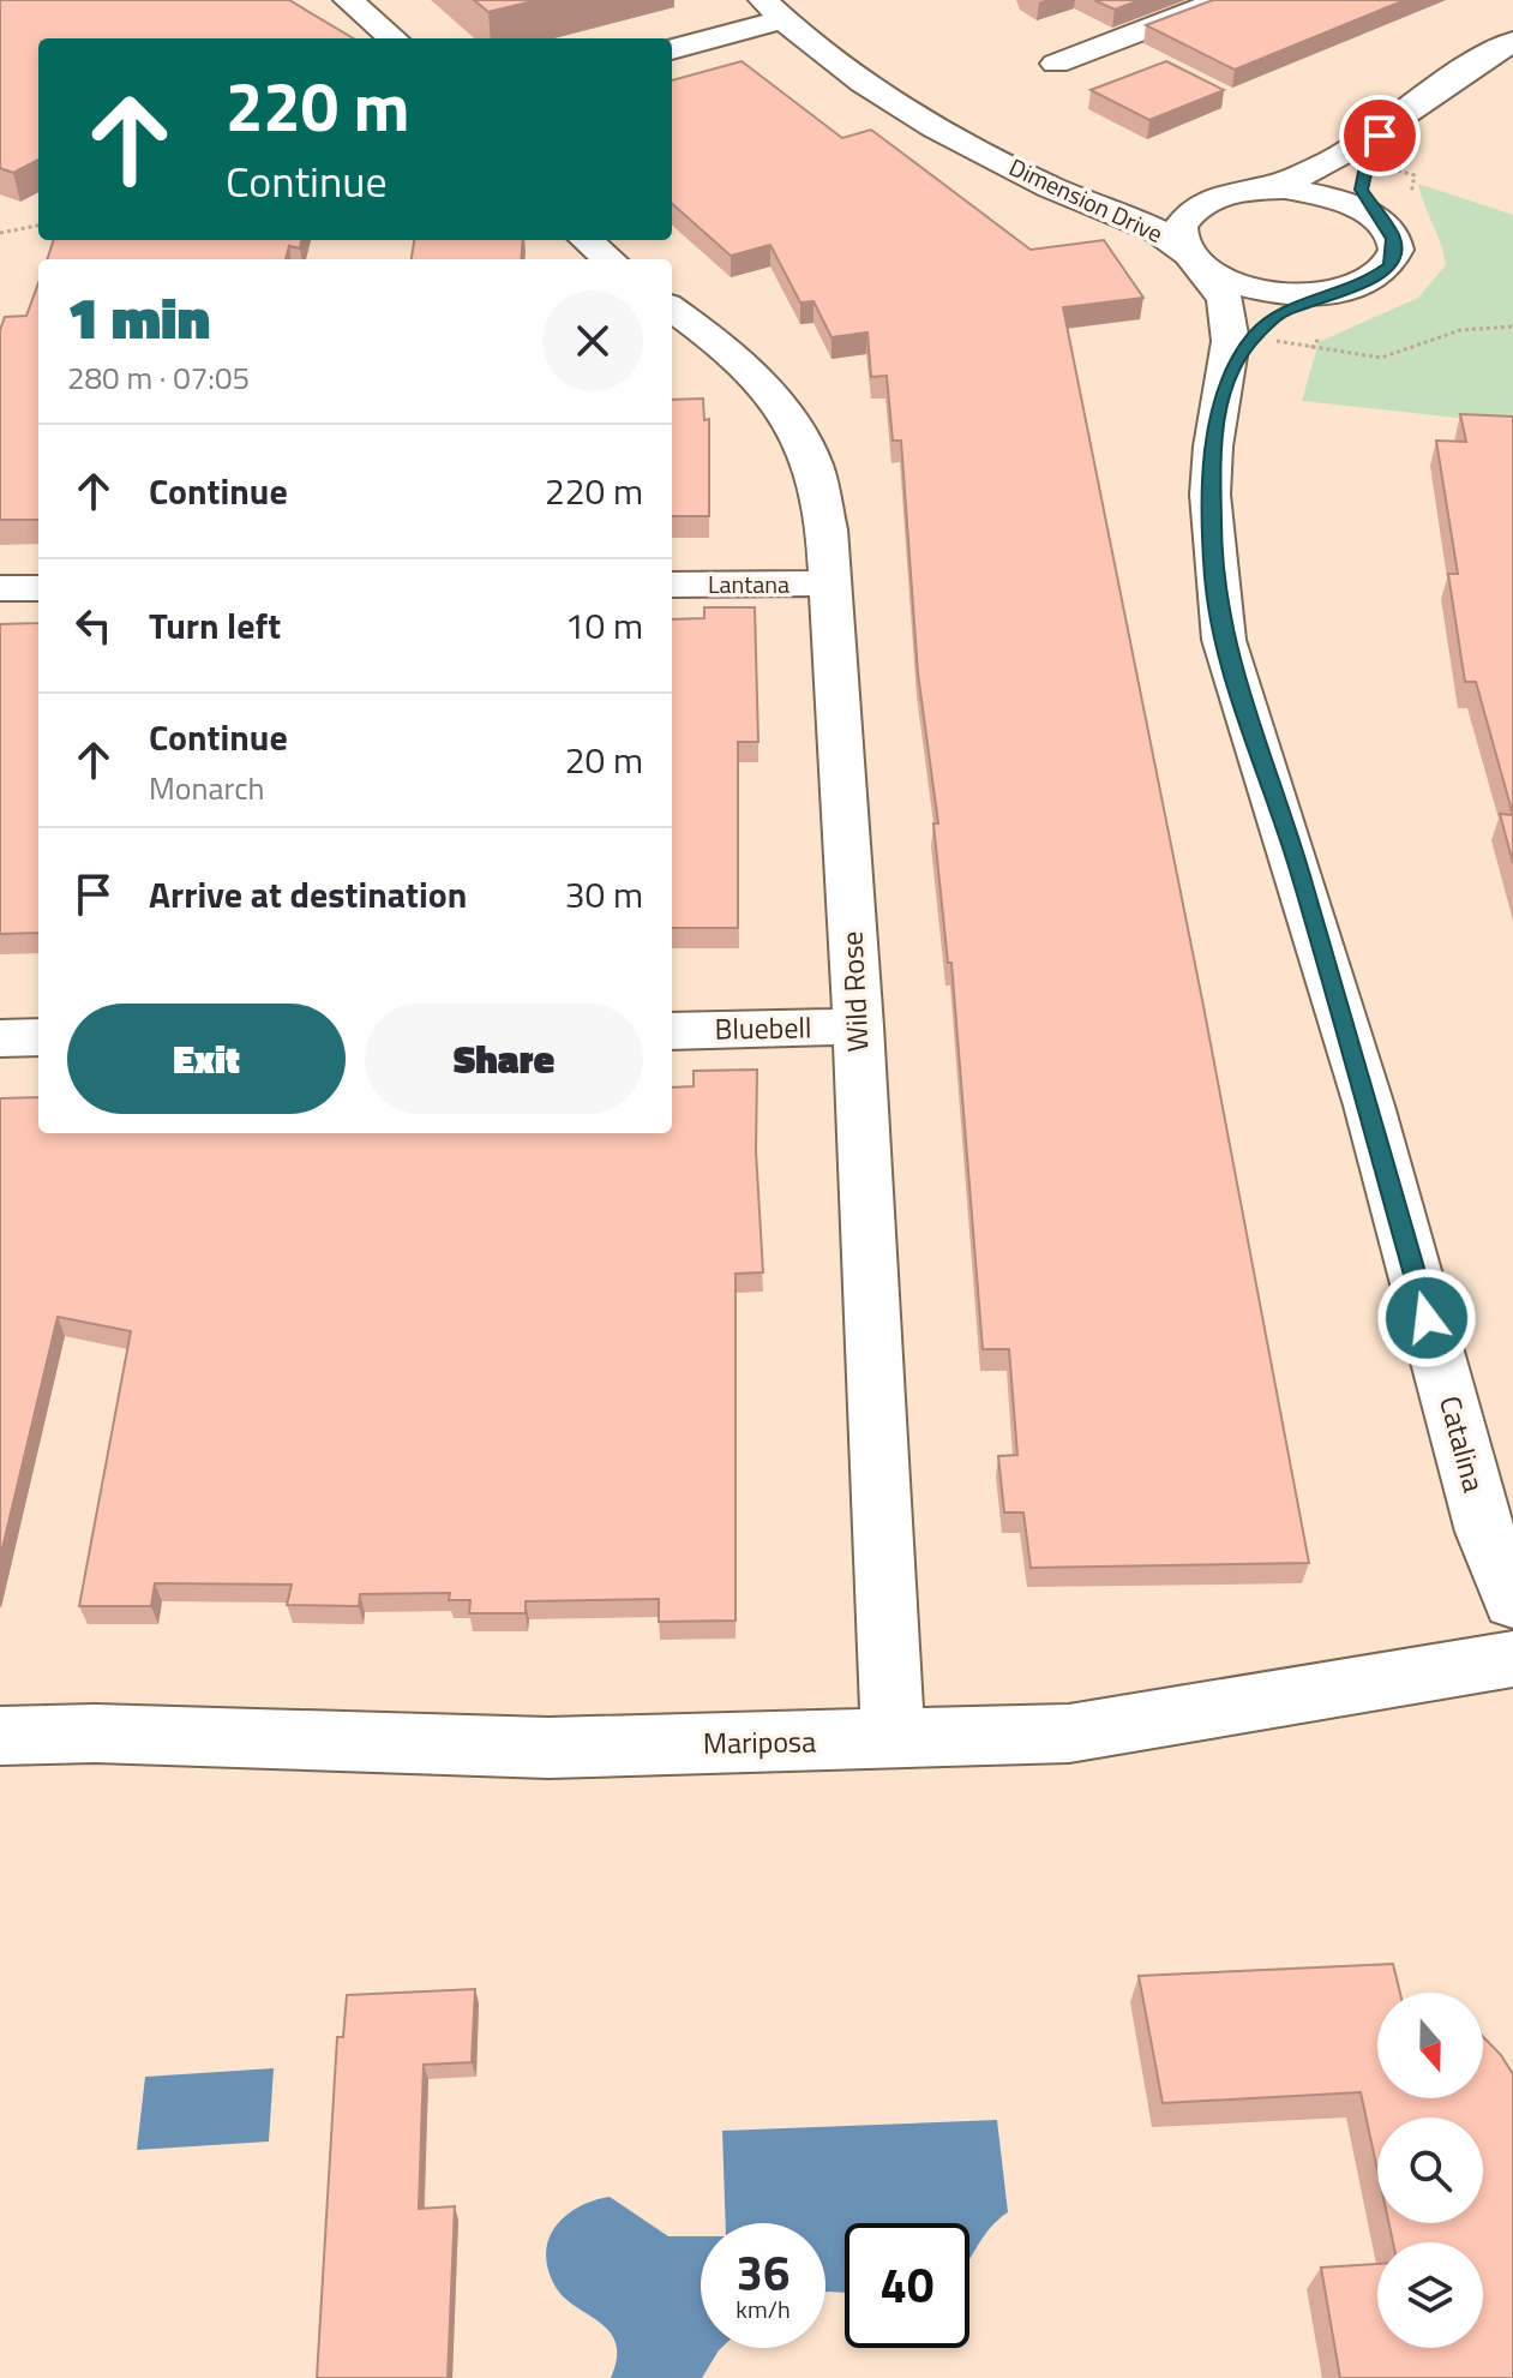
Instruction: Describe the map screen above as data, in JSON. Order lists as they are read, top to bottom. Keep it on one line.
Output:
{"streets":{"street":["Dimension Drive","Lantana","Wild Rose","Bluebell","Catalina","Mariposa"]},"crossings":[["Dimension Drive","Catalina"],["Lantana","Wild Rose"],["Wild Rose","Bluebell"],["Wild Rose","Mariposa"]],"north":"bottom","page":{"turn":["220 m","Continue"],"heading":["1 min","280 m · 07:05"],"list":[{"name":"Continue","value":"220 m"},{"name":"Turn left","value":"10 m"},{"name":"Continue","note":"Monarch","value":"20 m"},{"name":"Arrive at destination","value":"30 m"}],"buttons":["Exit","Share"],"speed":"36 km/h","limit":"40"}}
